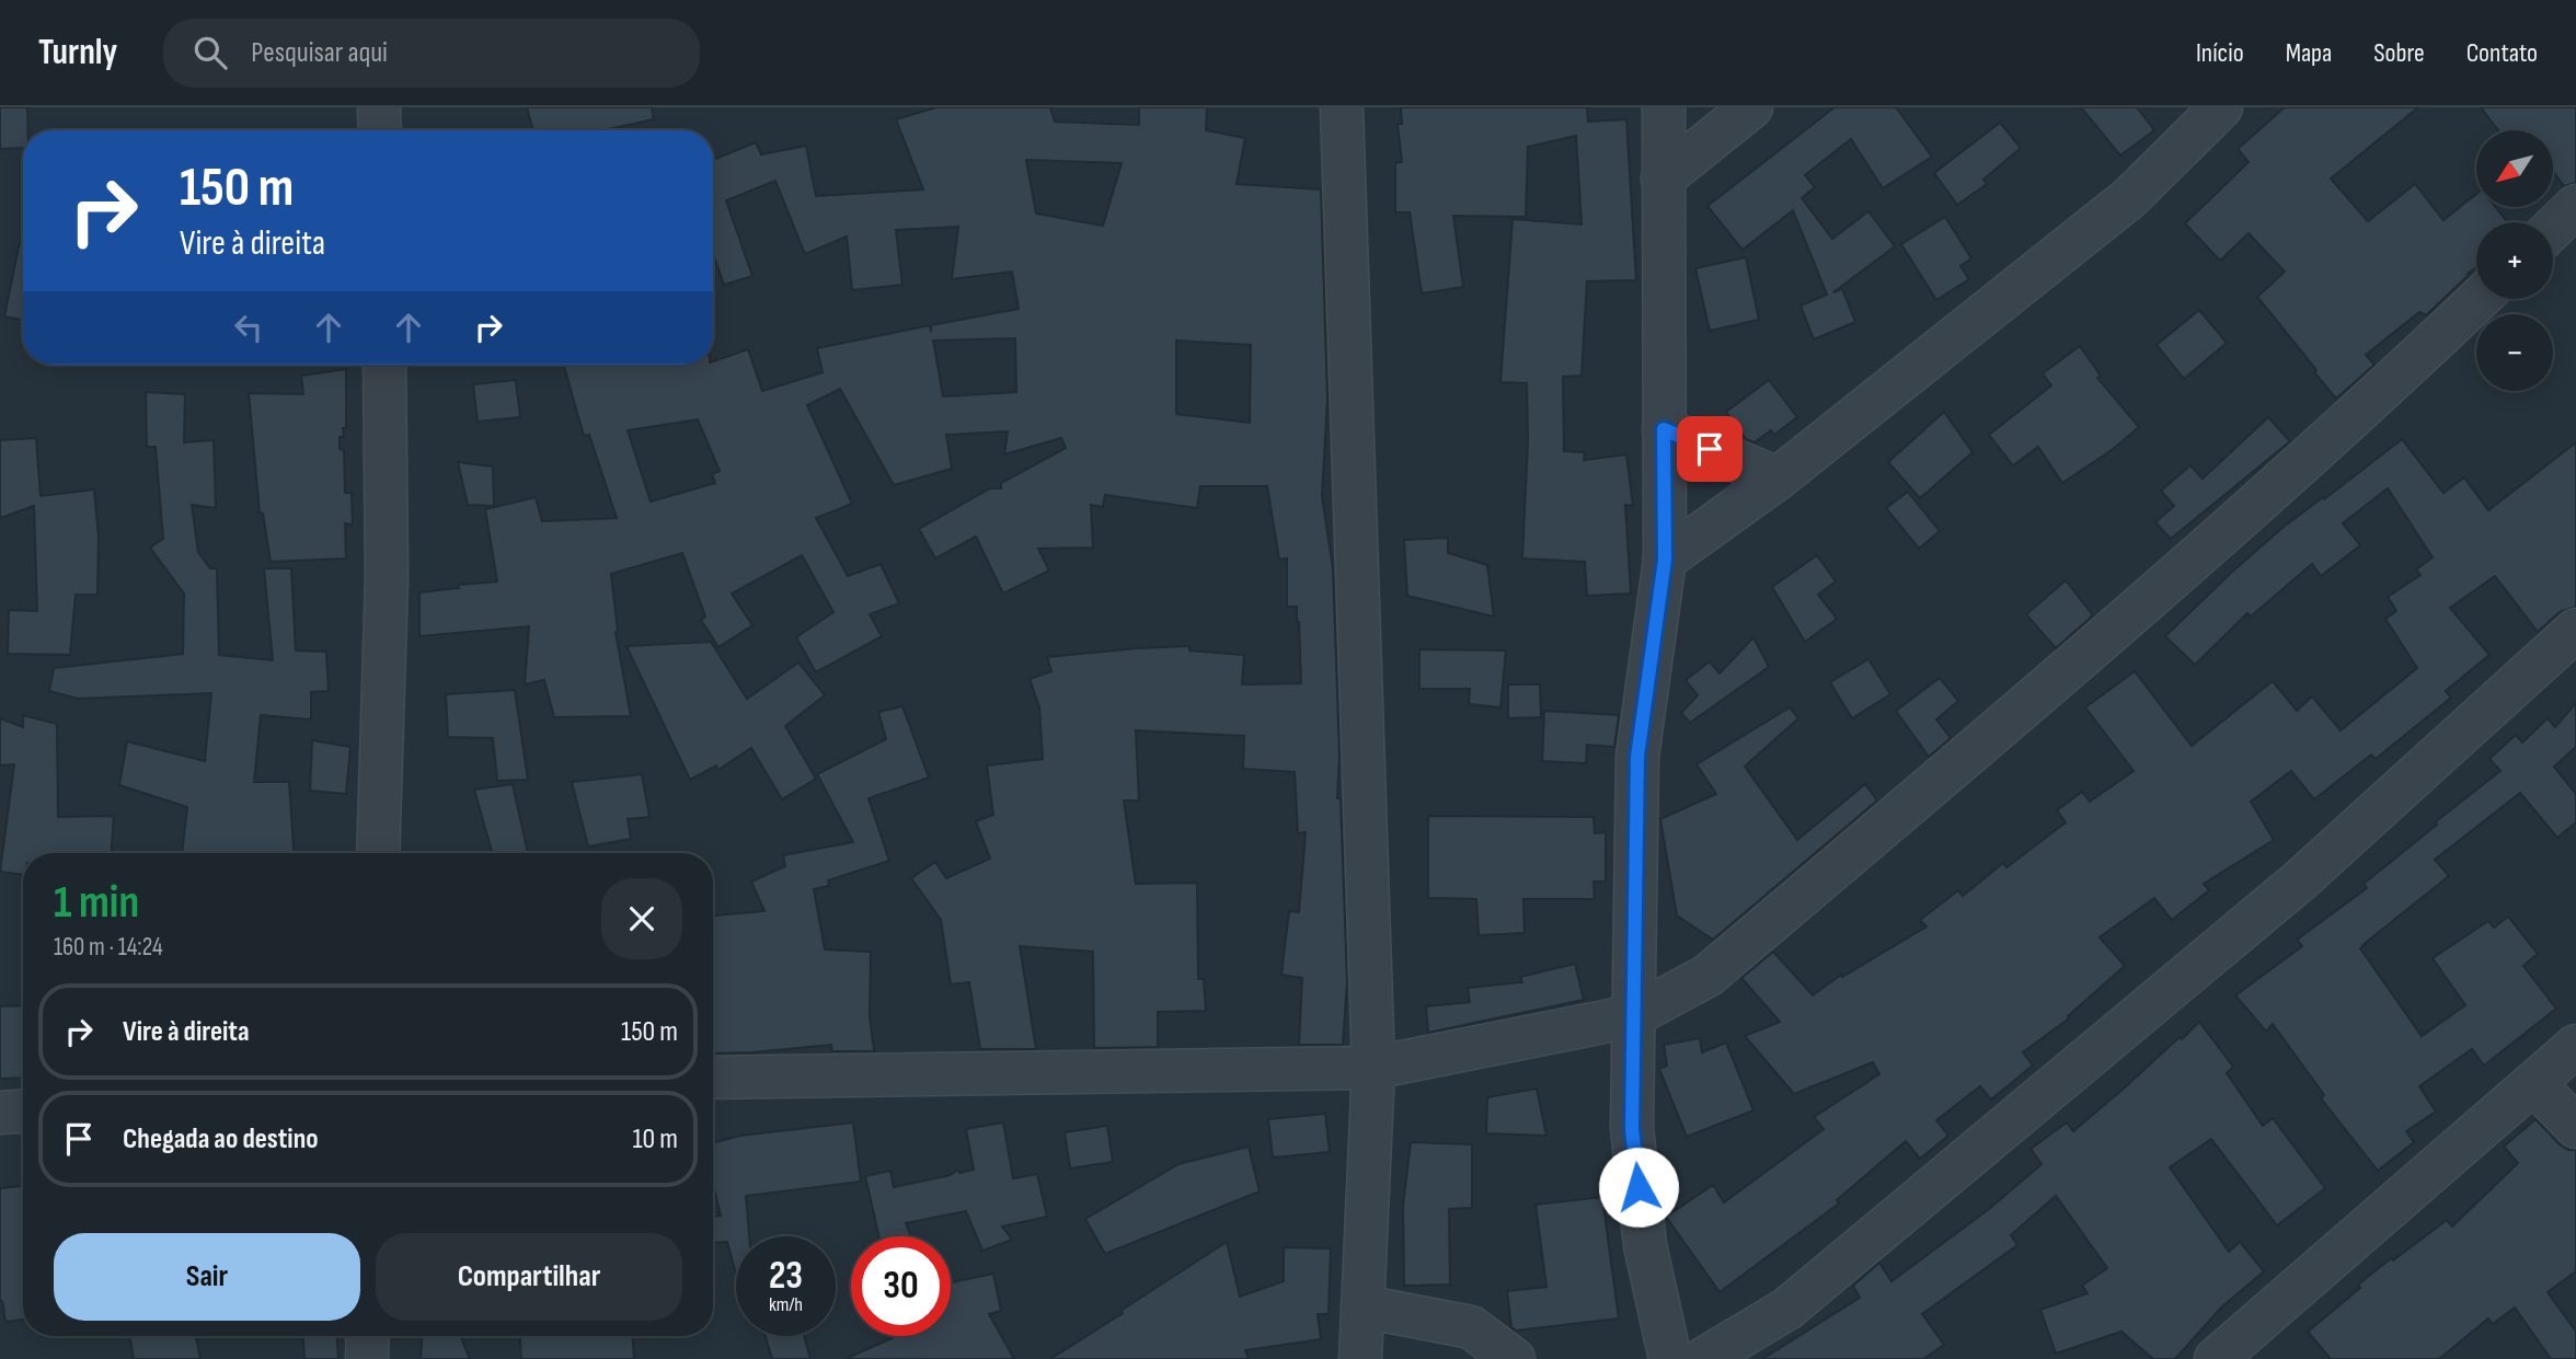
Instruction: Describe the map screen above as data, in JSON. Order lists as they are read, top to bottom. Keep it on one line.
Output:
{"north":"bottom left","page":{"header":"Turnly","search":"Pesquisar aqui","nav":["Início","Mapa","Sobre","Contato"],"map_buttons":["+","−"],"turn":["150 m","Vire à direita"],"heading":["1 min","160 m · 14:24"],"list":[{"name":"Vire à direita","value":"150 m"},{"name":"Chegada ao destino","value":"10 m"}],"buttons":["Sair","Compartilhar"],"speed":"23 km/h","limit":"30"}}
